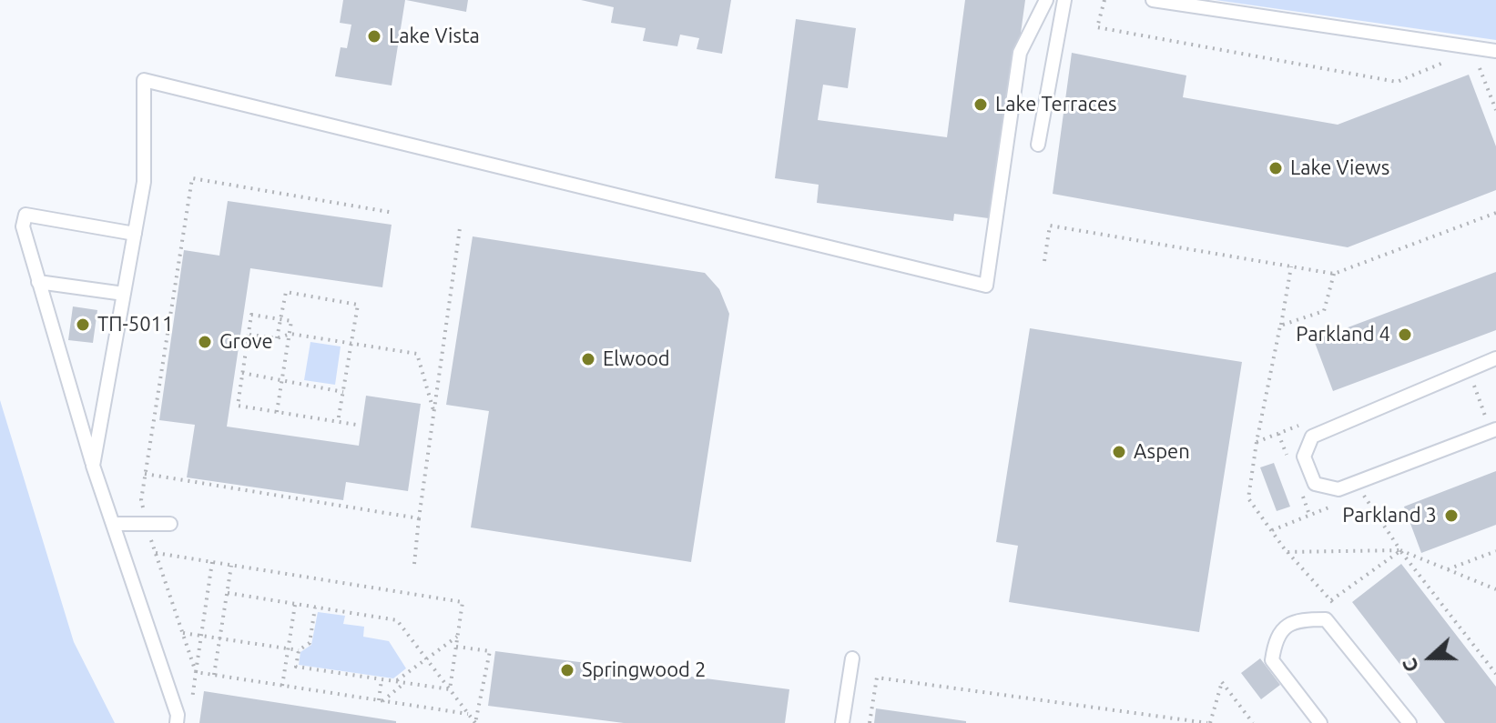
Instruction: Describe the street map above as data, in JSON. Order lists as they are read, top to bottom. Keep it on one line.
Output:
{"places":["Lake Vista","Lake Terraces","Lake Views","ТП-5011","Parkland 4","Grove","Elwood","Aspen","Parkland 3","Springwood 2"],"north":"left"}
